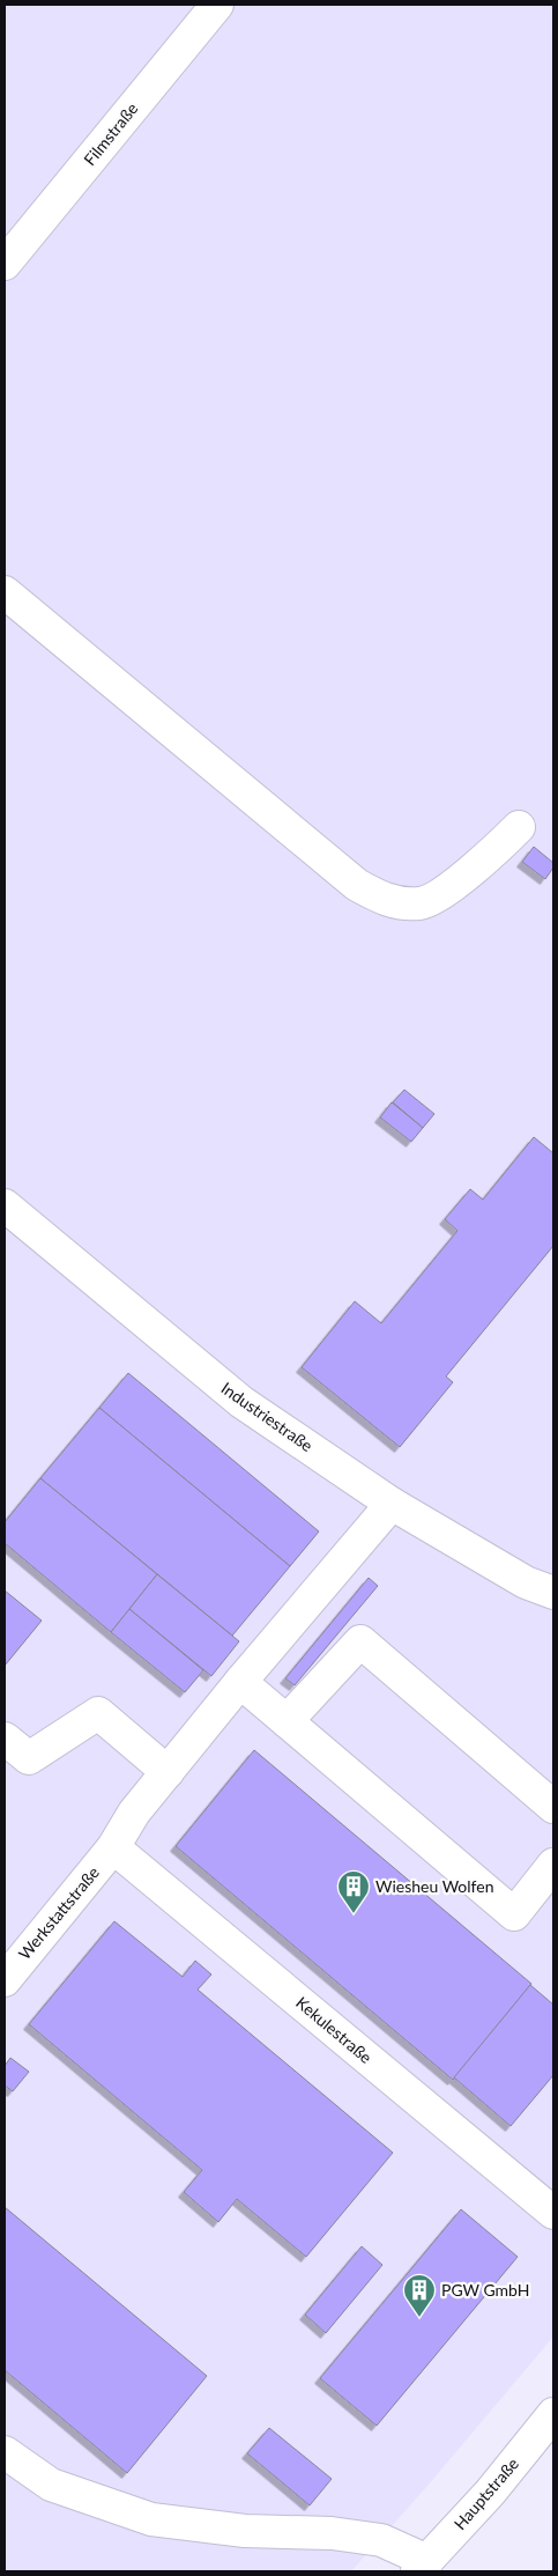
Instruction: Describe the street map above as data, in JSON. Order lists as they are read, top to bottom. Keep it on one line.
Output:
{"streets":{"street":["Filmstraße","Industriestraße","Werkstattstraße","Kekulestraße","Hauptstraße"]},"crossings":[["Industriestraße","Werkstattstraße"],["Werkstattstraße","Kekulestraße"]],"places":{"building":["Wiesheu Wolfen","PGW GmbH"]}}
